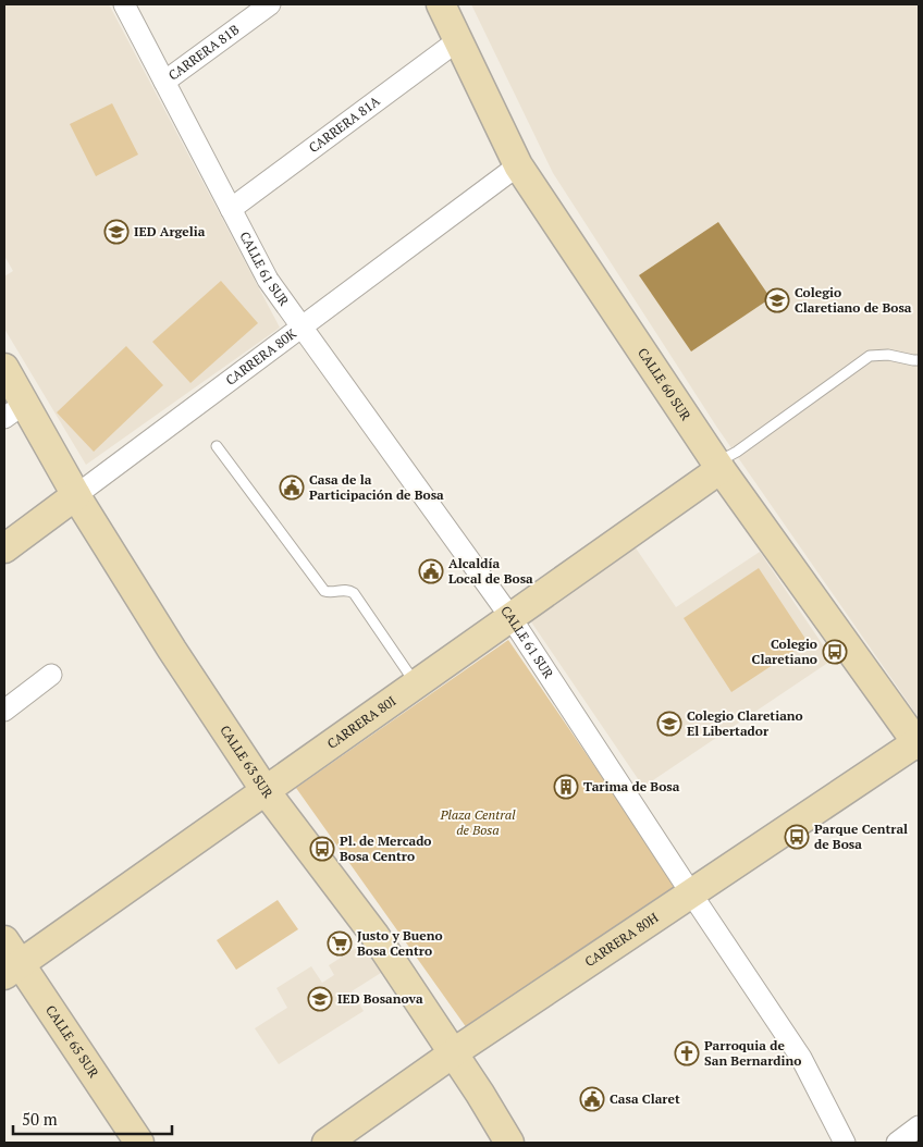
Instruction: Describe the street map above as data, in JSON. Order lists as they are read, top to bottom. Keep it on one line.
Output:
{"streets":{"street":["CARRERA 81B","CARRERA 81A","CALLE 61 SUR","CARRERA 80K","CALLE 60 SUR","CARRERA 80I","CALLE 63 SUR","CARRERA 80H","CALLE 65 SUR"]},"crossings":[["CARRERA 81B","CALLE 61 SUR"],["CARRERA 81A","CALLE 61 SUR"],["CARRERA 81A","CALLE 60 SUR"],["CALLE 61 SUR","CARRERA 80K"],["CALLE 61 SUR","CARRERA 80I"],["CALLE 61 SUR","CARRERA 80H"],["CARRERA 80K","CALLE 60 SUR"],["CARRERA 80K","CALLE 63 SUR"],["CALLE 60 SUR","CARRERA 80I"],["CALLE 60 SUR","CARRERA 80H"],["CARRERA 80I","CALLE 63 SUR"],["CARRERA 80I","CALLE 65 SUR"],["CALLE 63 SUR","CARRERA 80H"]],"parks":["Plaza Central de Bosa"],"places":{"school or university":["IED Argelia","Colegio Claretiano de Bosa","Colegio Claretiano El Libertador","IED Bosanova"],"public building":["Casa de la Participación de Bosa","Alcaldía Local de Bosa","Casa Claret"],"bus stop":["Colegio Claretiano","Parque Central de Bosa","Pl. de Mercado Bosa Centro"],"building":["Tarima de Bosa"],"supermarket":["Justo y Bueno Bosa Centro"],"church":["Parroquia de San Bernardino"]},"scale_bar":"50 m"}
